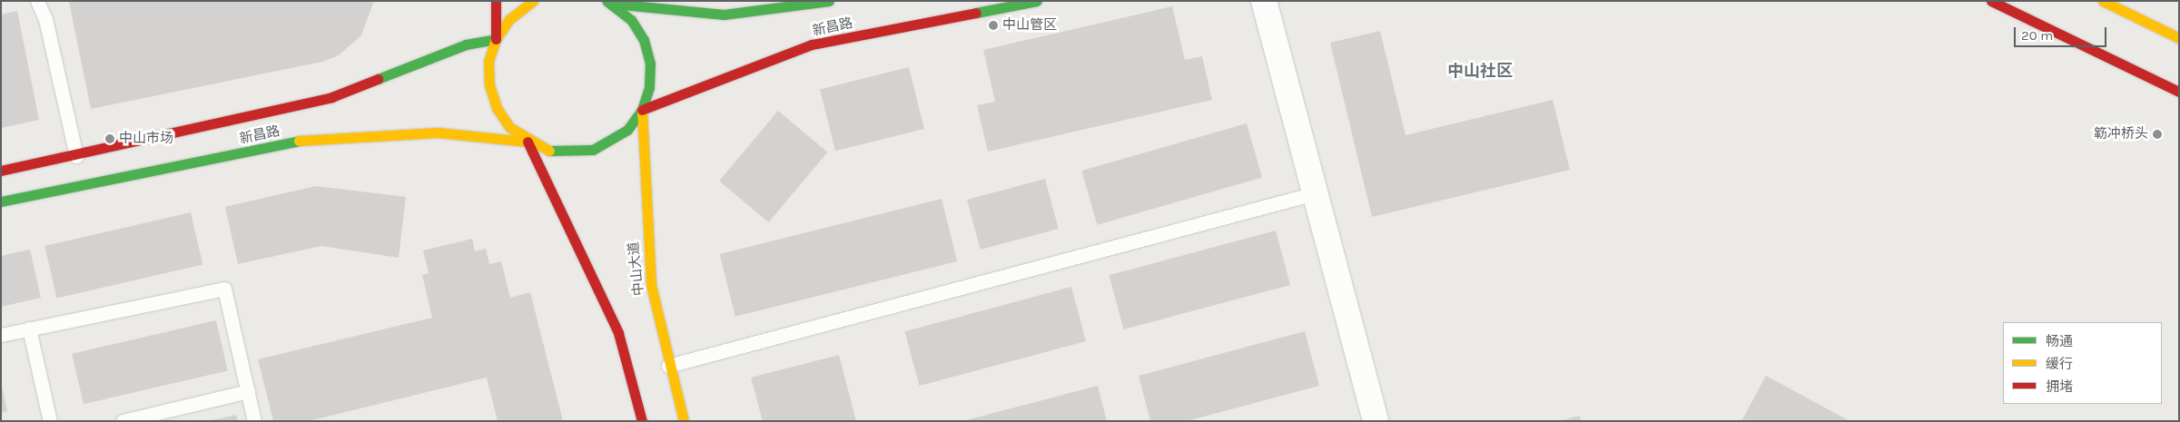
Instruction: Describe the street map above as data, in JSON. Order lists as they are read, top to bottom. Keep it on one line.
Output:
{"streets":{"main road":["新昌路","中山大道"]},"crossings":[["新昌路","中山大道"]],"districts":["中山社区"],"places":["中山管区","簕冲桥头","中山市场"],"legend":["畅通","缓行","拥堵"],"scale_bar":"20 m"}
